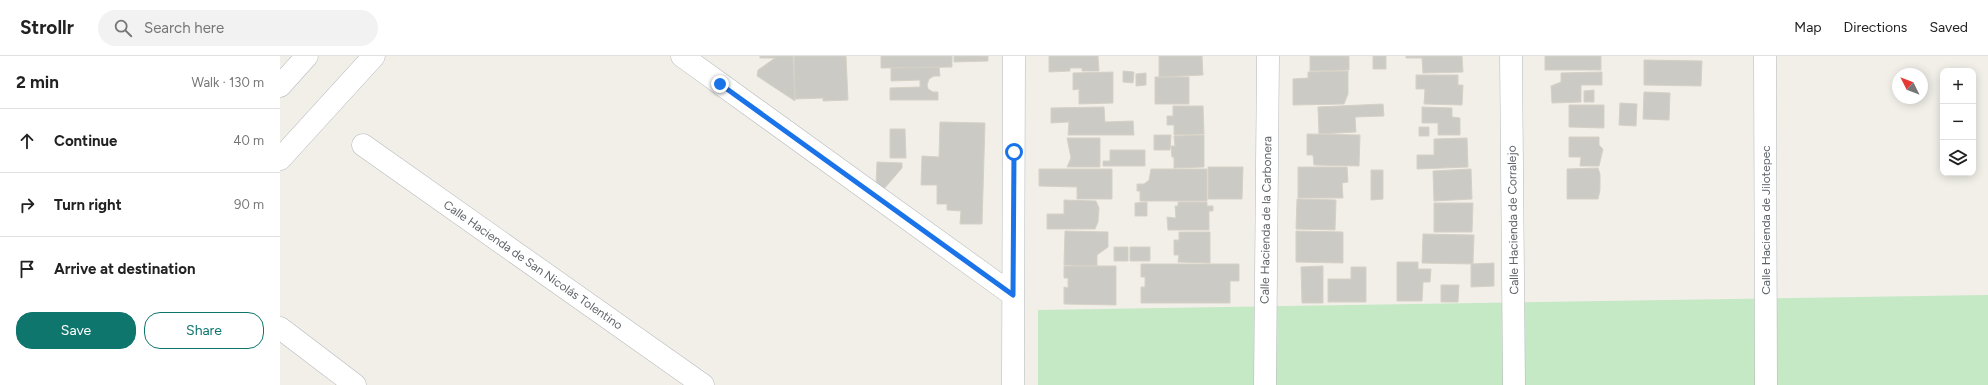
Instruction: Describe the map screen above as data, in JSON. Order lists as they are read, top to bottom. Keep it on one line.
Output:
{"streets":{"street":["Calle Hacienda de la Carbonera","Calle Hacienda de Corralejo","Calle Hacienda de Jilotepec","Calle Hacienda de San Nicolás Tolentino"]},"north":"top left","page":{"header":"Strollr","search":"Search here","nav":["Map","Directions","Saved"],"heading":["2 min","Walk · 130 m"],"map_buttons":["+","−"],"list":[["Continue","40 m"],["Turn right","90 m"],"Arrive at destination"],"buttons":["Save","Share"]}}
